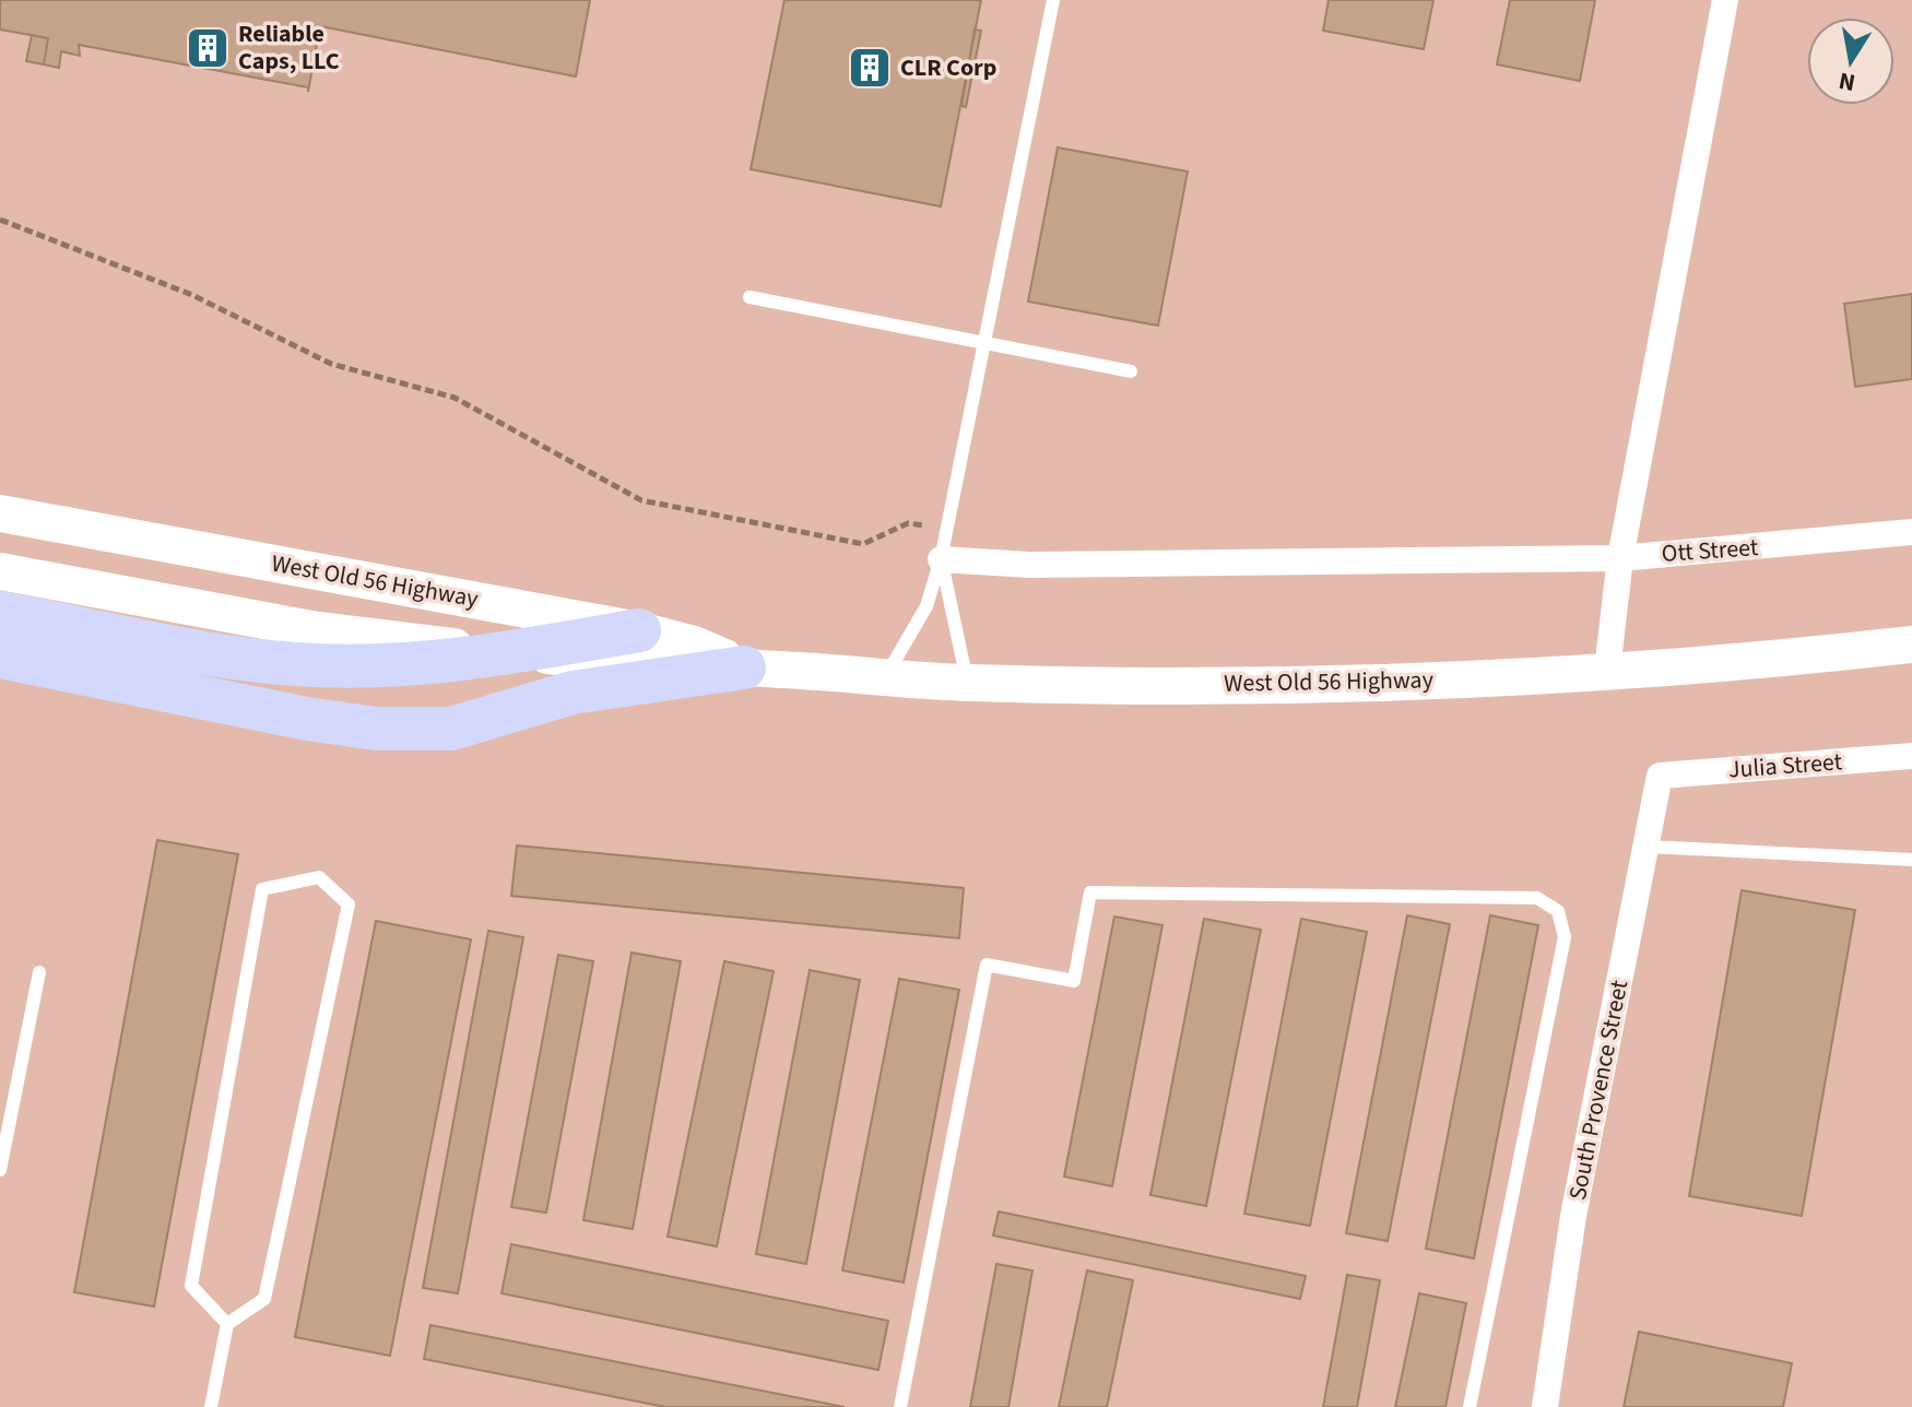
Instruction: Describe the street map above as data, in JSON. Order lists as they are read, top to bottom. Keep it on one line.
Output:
{"streets":{"main road":["West Old 56 Highway"],"street":["Ott Street","Julia Street","South Provence Street"]},"crossings":[["Julia Street","South Provence Street"]],"places":{"building":["Reliable Caps, LLC","CLR Corp"]},"north":"bottom"}
